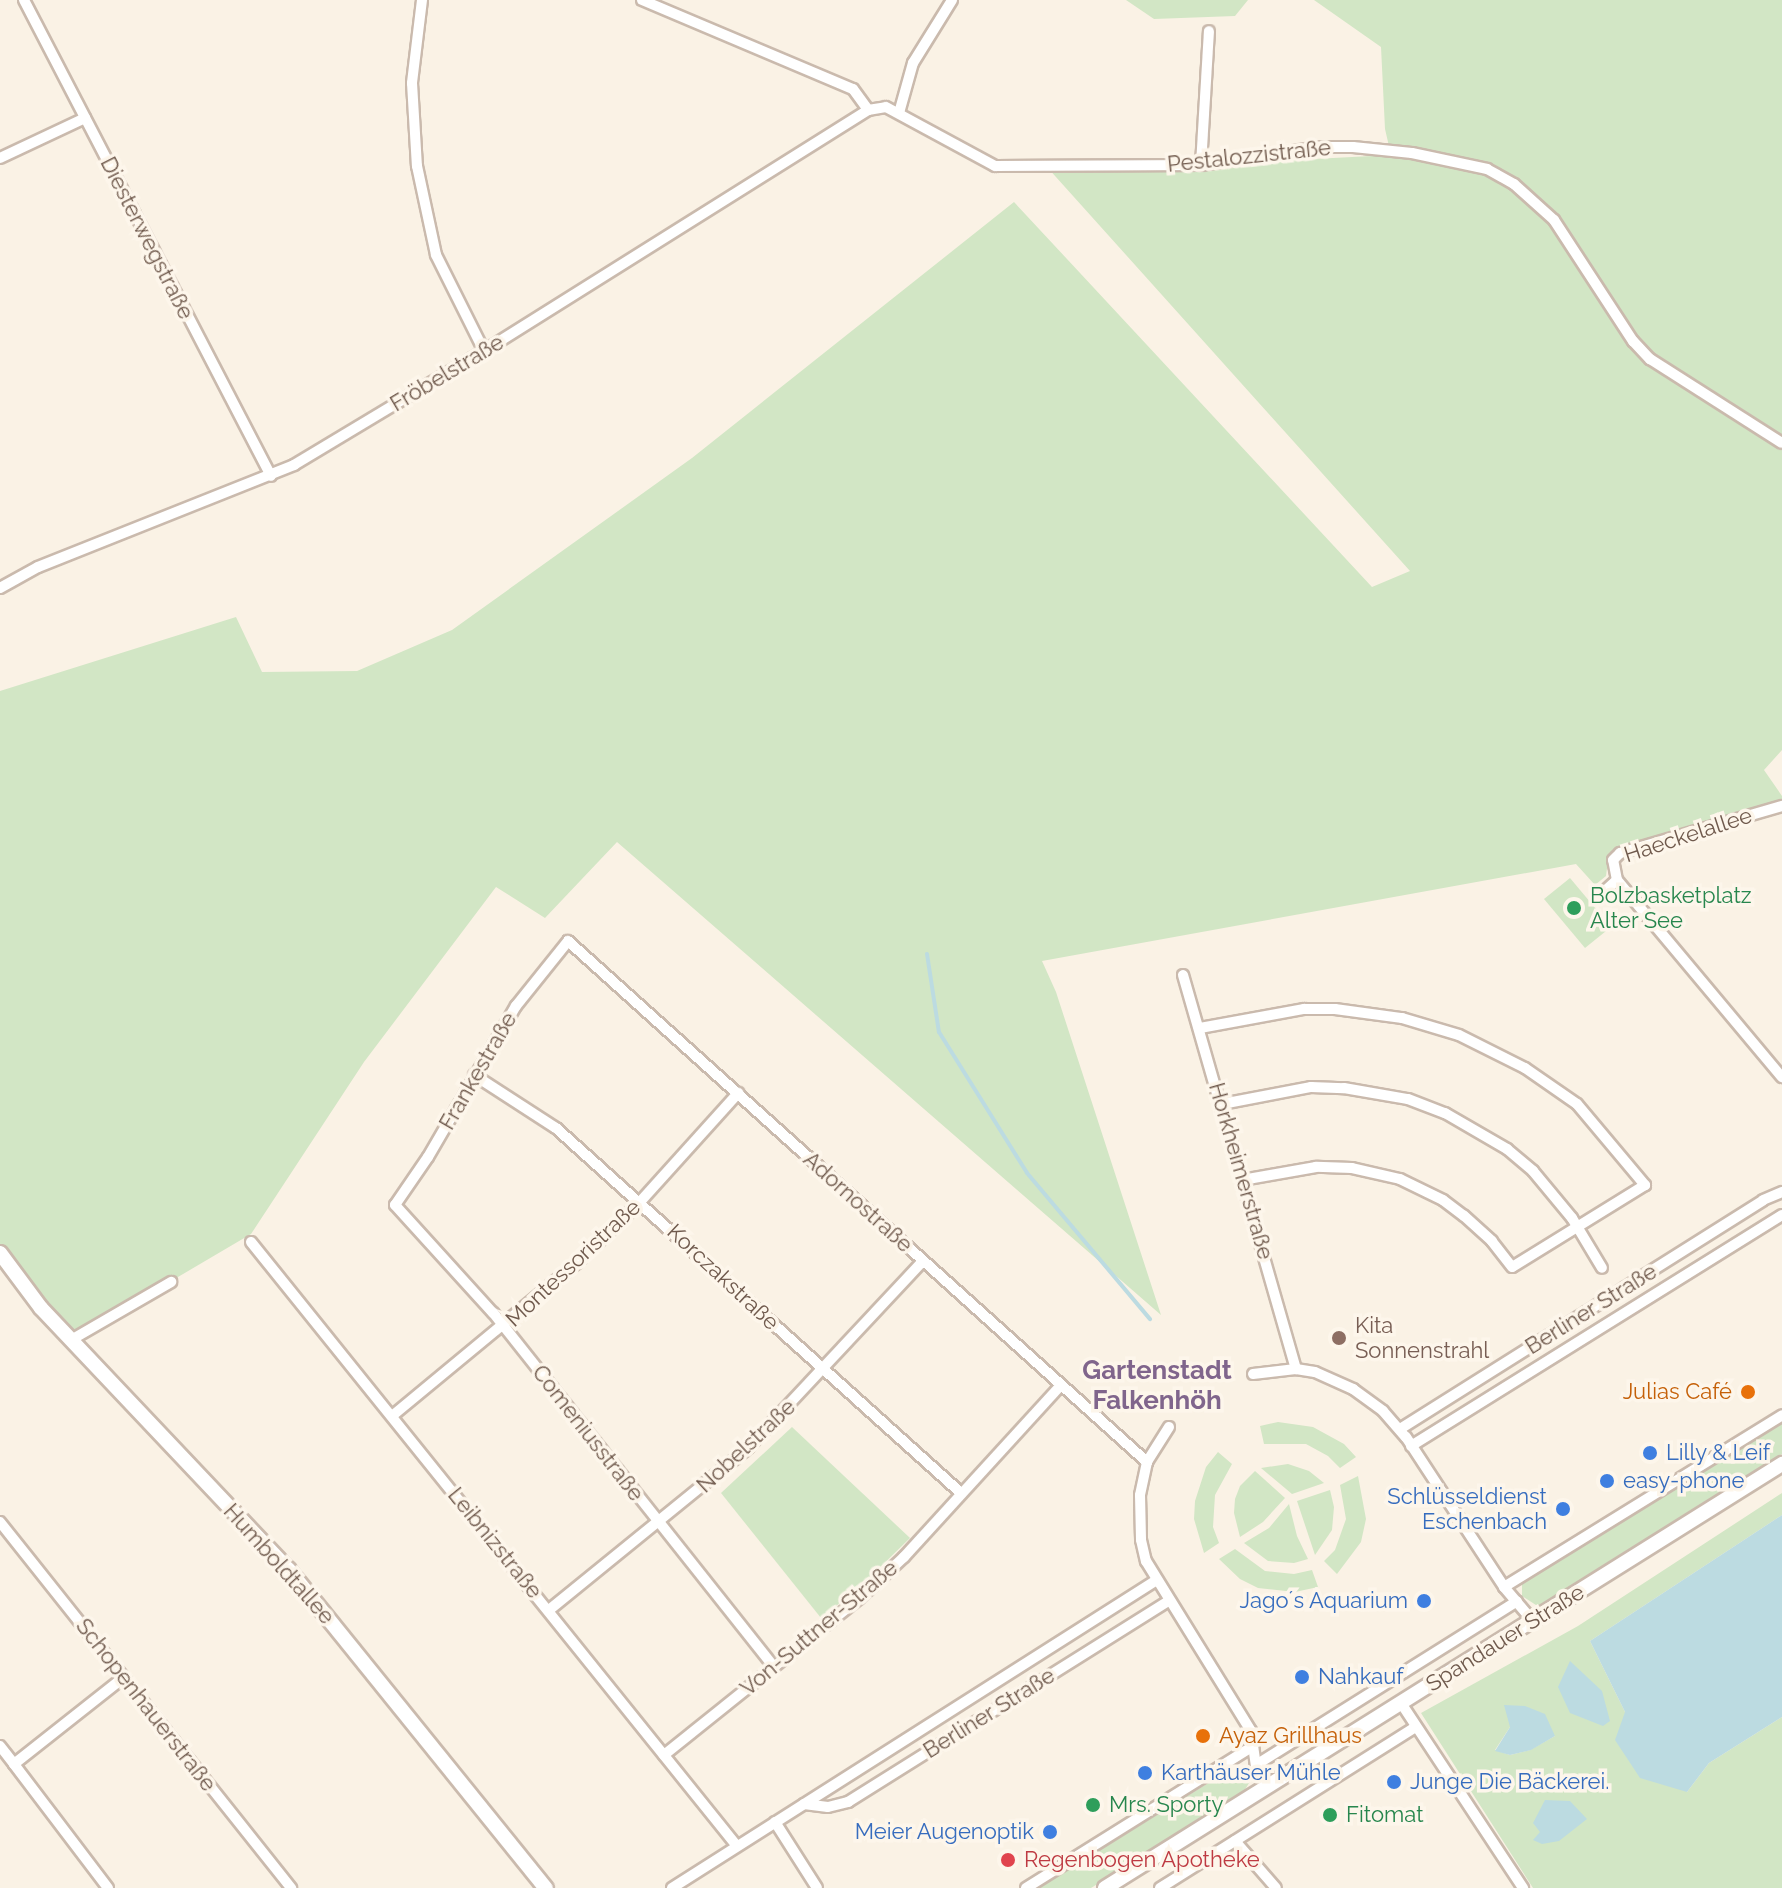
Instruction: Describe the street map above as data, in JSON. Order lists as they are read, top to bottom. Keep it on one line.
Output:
{"streets":{"street":["Pestalozzistraße","Diesterwegstraße","Fröbelstraße","Haeckelallee","Frankestraße","Horkheimerstraße","Adornostraße","Montessoristraße","Korczakstraße","Berliner Straße","Comeniusstraße","Nobelstraße","Leibnizstraße","Humboldtallee","Von-Suttner-Straße","Spandauer Straße","Schopenhauerstraße"]},"crossings":[["Pestalozzistraße","Fröbelstraße"],["Diesterwegstraße","Fröbelstraße"],["Frankestraße","Adornostraße"],["Frankestraße","Korczakstraße"],["Frankestraße","Comeniusstraße"],["Adornostraße","Montessoristraße"],["Adornostraße","Nobelstraße"],["Adornostraße","Von-Suttner-Straße"],["Montessoristraße","Korczakstraße"],["Montessoristraße","Comeniusstraße"],["Montessoristraße","Leibnizstraße"],["Korczakstraße","Nobelstraße"],["Korczakstraße","Von-Suttner-Straße"],["Berliner Straße","Leibnizstraße"],["Comeniusstraße","Nobelstraße"],["Comeniusstraße","Von-Suttner-Straße"],["Nobelstraße","Leibnizstraße"],["Leibnizstraße","Von-Suttner-Straße"]],"districts":["Gartenstadt Falkenhöh"],"places":["Bolzbasketplatz Alter See","Kita Sonnenstrahl","Julias Café","Lilly & Leif","easy-phone","Schlüsseldienst Eschenbach","Jago´s Aquarium","Nahkauf","Ayaz Grillhaus","Karthäuser Mühle","Junge Die Bäckerei.","Mrs. Sporty","Fitomat","Meier Augenoptik","Regenbogen Apotheke"]}
